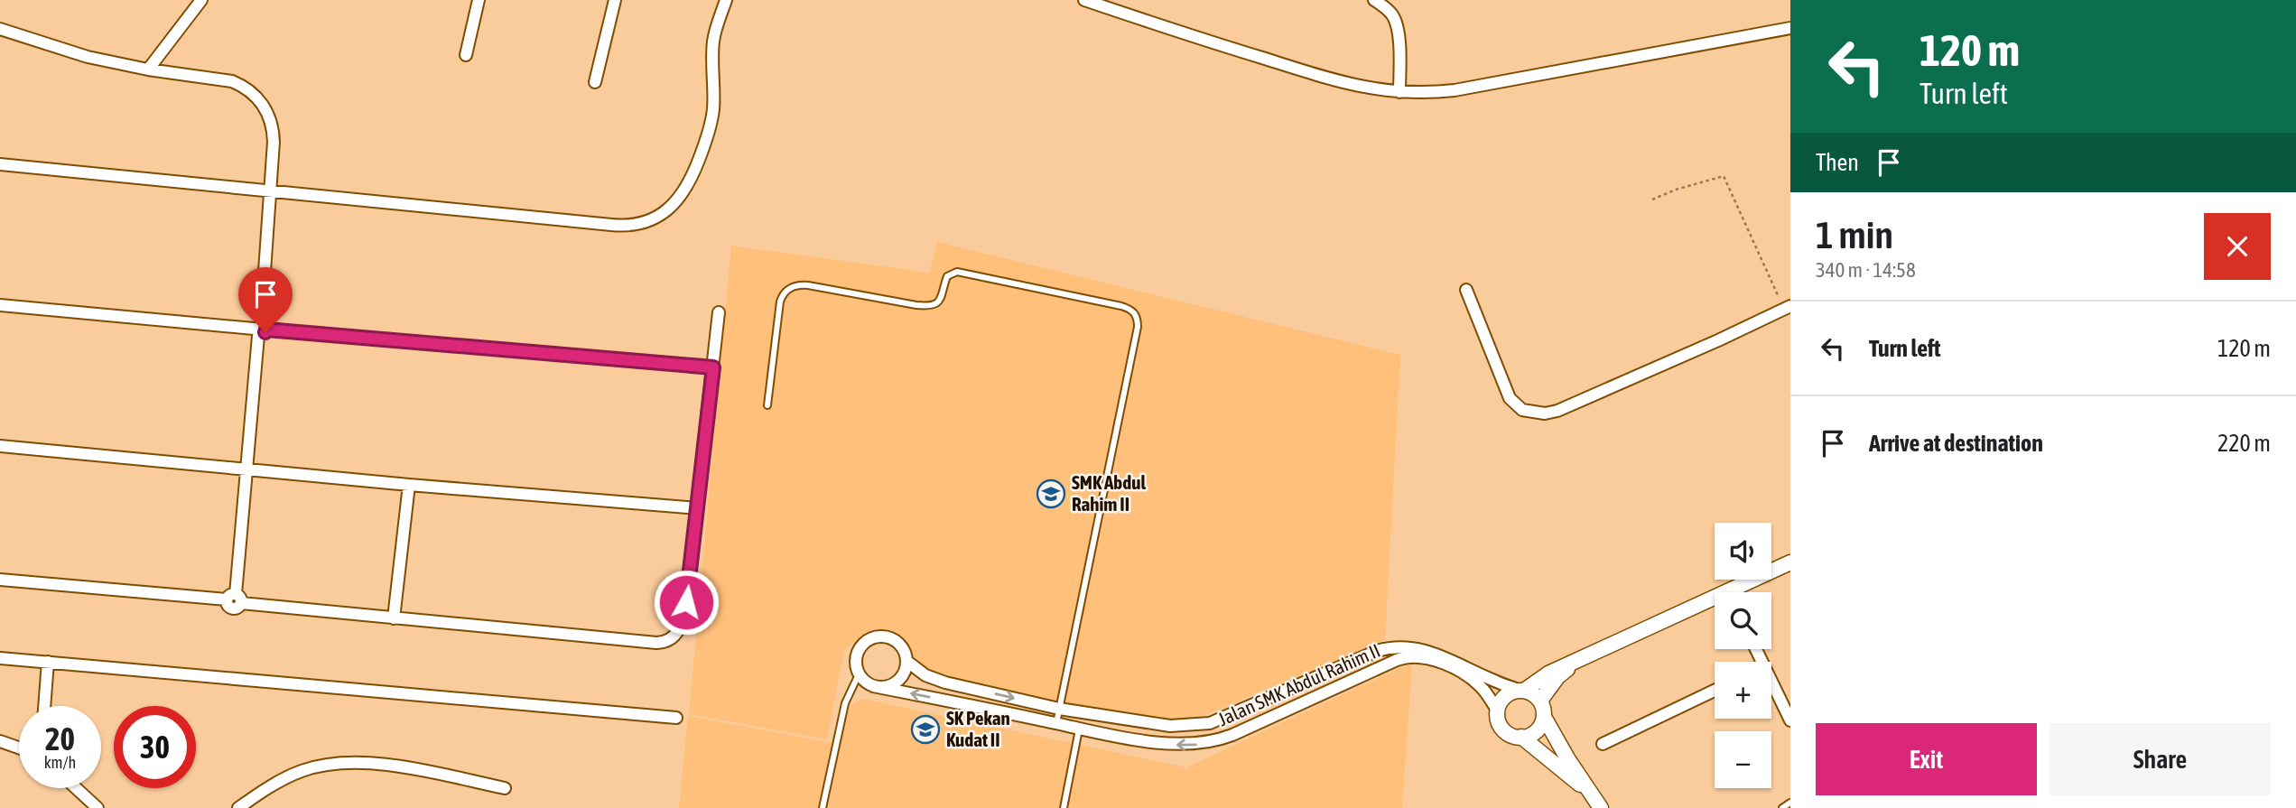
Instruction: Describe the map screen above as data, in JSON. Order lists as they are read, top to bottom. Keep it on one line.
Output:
{"streets":{"street":["Jalan SMK Abdul Rahim II"]},"places":{"school or university":["SMK Abdul Rahim II","SK Pekan Kudat II"]},"page":{"turn":["120 m","Turn left"],"then":"Then","heading":["1 min","340 m · 14:58"],"list":[{"name":"Turn left","value":"120 m"},{"name":"Arrive at destination","value":"220 m"}],"map_buttons":["+","−"],"speed":"20 km/h","limit":"30","buttons":["Exit","Share"]}}
